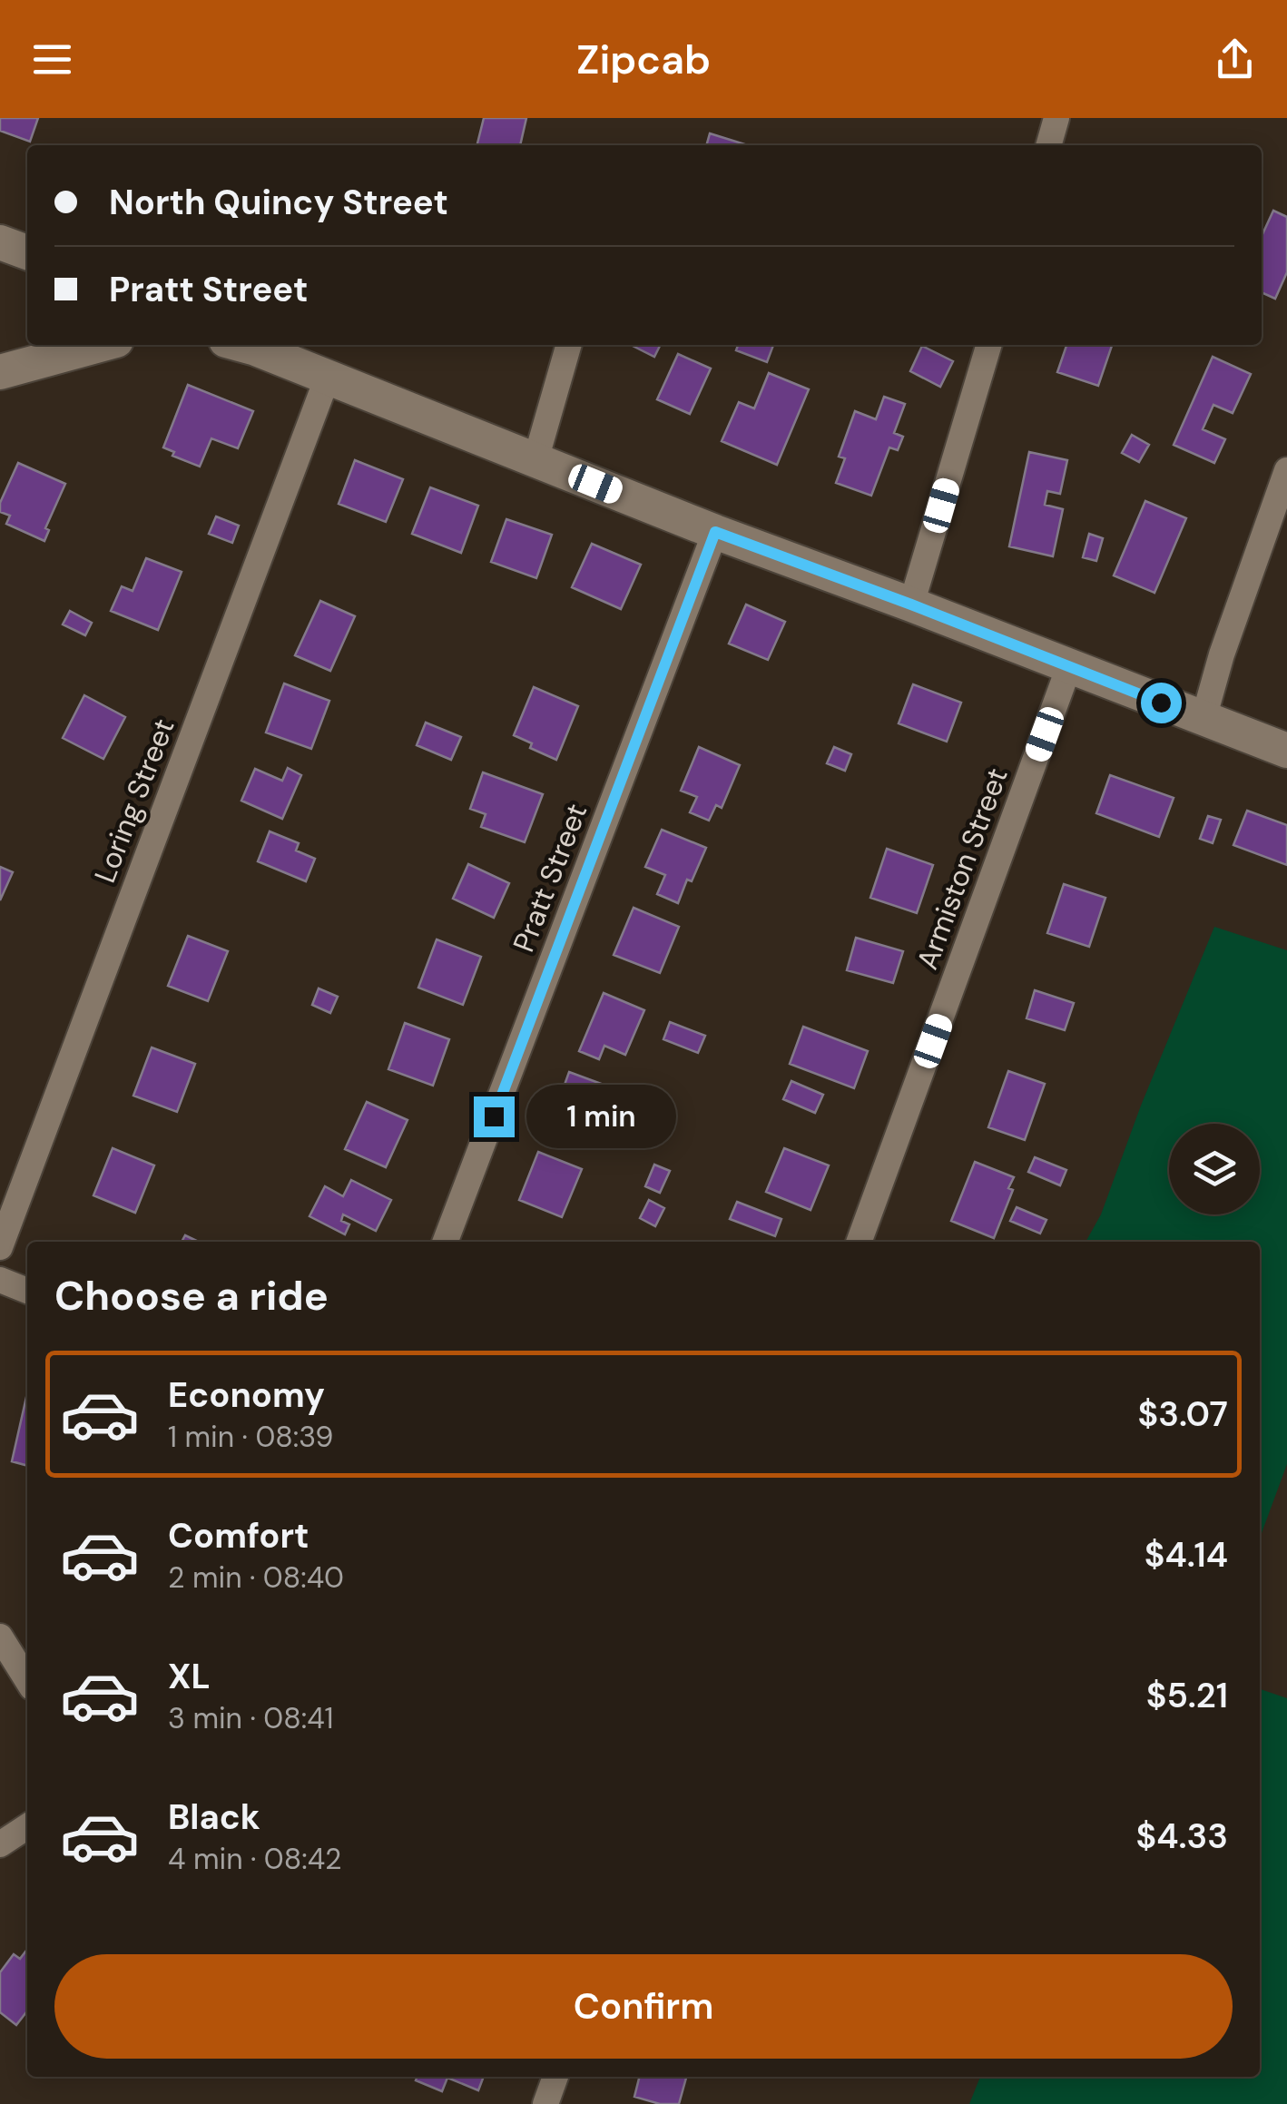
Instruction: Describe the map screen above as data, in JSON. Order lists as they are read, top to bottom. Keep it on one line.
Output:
{"streets":{"street":["Loring Street","Armiston Street","Pratt Street"]},"page":{"header":"Zipcab","banner":["North Quincy Street","Pratt Street"],"bubble":"1 min","heading":"Choose a ride","list":[{"name":"Economy","note":"1 min · 08:39","value":"$3.07"},{"name":"Comfort","note":"2 min · 08:40","value":"$4.14"},{"name":"XL","note":"3 min · 08:41","value":"$5.21"},{"name":"Black","note":"4 min · 08:42","value":"$4.33"}],"buttons":"Confirm"}}
